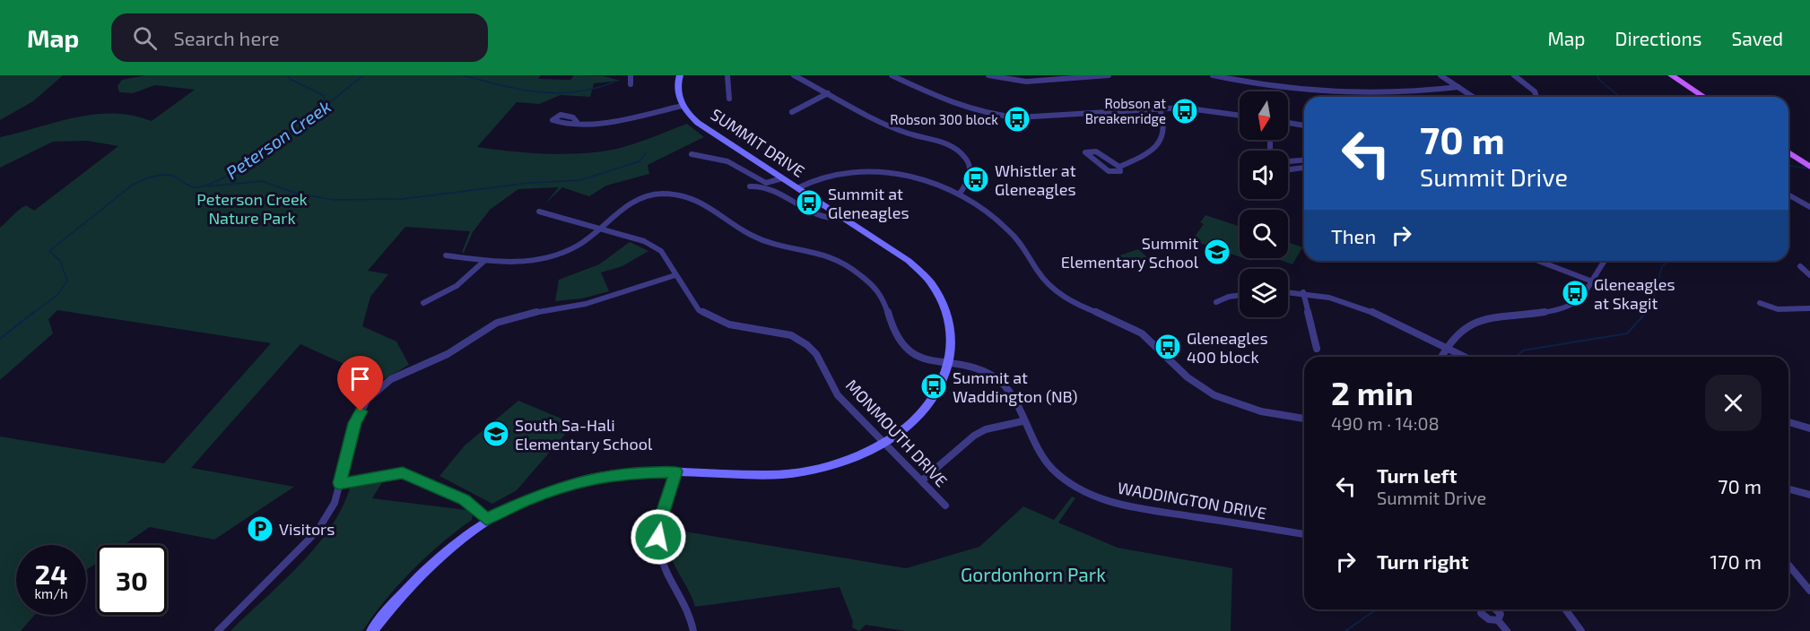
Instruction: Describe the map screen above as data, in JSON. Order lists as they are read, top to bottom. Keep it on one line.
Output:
{"streets":{"main road":["SUMMIT DRIVE"],"street":["MONMOUTH DRIVE","WADDINGTON DRIVE"]},"crossings":[["SUMMIT DRIVE","MONMOUTH DRIVE"],["SUMMIT DRIVE","WADDINGTON DRIVE"],["MONMOUTH DRIVE","WADDINGTON DRIVE"]],"water":["Peterson Creek"],"parks":["Peterson Creek Nature Park","Gordonhorn Park"],"places":{"bus stop":["Robson at Breakenridge","Robson 300 block","Whistler at Gleneagles","Summit at Gleneagles","Gleneagles at Skagit","Gleneagles 400 block","Summit at Waddington (NB)"],"school or university":["Summit Elementary School","South Sa-Hali Elementary School"],"parking":["Visitors"]},"north":"bottom","page":{"header":"Map","search":"Search here","nav":["Map","Directions","Saved"],"turn":["70 m","Summit Drive"],"then":"Then","heading":["2 min","490 m · 14:08"],"list":[{"name":"Turn left","note":"Summit Drive","value":"70 m"},{"name":"Turn right","value":"170 m"}],"speed":"24 km/h","limit":"30"}}
